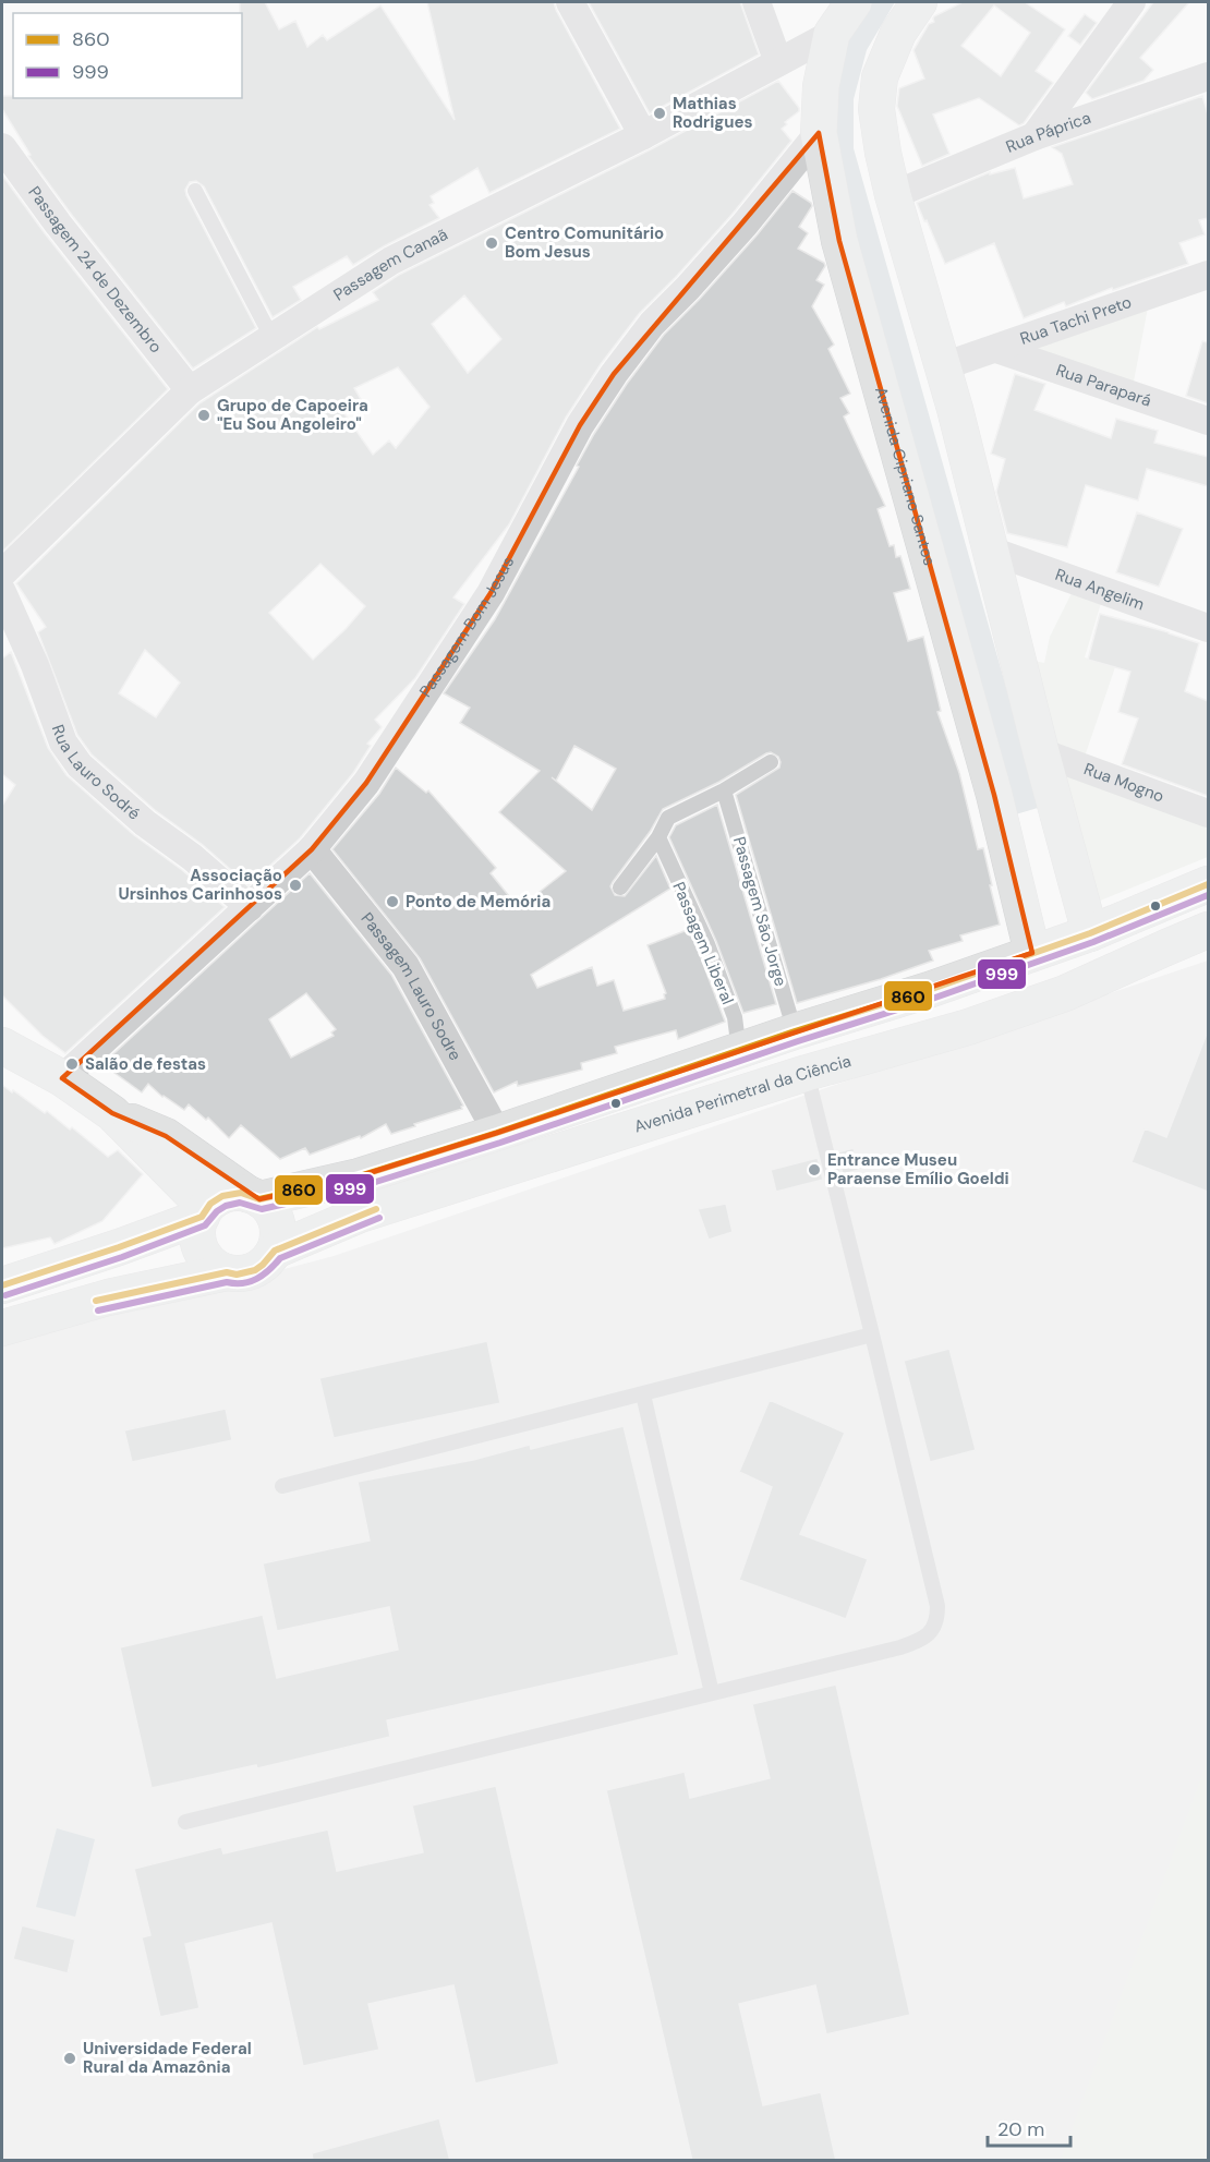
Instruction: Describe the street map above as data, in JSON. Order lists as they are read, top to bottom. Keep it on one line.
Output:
{"streets":{"main road":["Avenida Cipriano Santos","Avenida Perimetral da Ciência"],"street":["Rua Páprica","Passagem Canaã","Passagem 24 de Dezembro","Rua Tachi Preto","Rua Parapará","Rua Angelim","Passagem Bom Jesus","Rua Lauro Sodré","Rua Mogno","Passagem Lauro Sodre"],"lane":["Passagem São Jorge","Passagem Liberal"]},"crossings":[["Passagem Canaã","Passagem 24 de Dezembro"],["Passagem Canaã","Avenida Cipriano Santos"],["Rua Tachi Preto","Rua Parapará"],["Avenida Cipriano Santos","Passagem Bom Jesus"],["Passagem Bom Jesus","Rua Lauro Sodré"],["Passagem Bom Jesus","Passagem Lauro Sodre"]],"places":["Mathias Rodrigues","Centro Comunitário Bom Jesus","Grupo de Capoeira \"Eu Sou Angoleiro\"","Associação Ursinhos Carinhosos","Ponto de Memória","Salão de festas","Entrance Museu Paraense Emílio Goeldi","Universidade Federal Rural da Amazônia"],"lines":["transit line 860","transit line 999"],"legend":["860","999"],"scale_bar":"20 m"}
